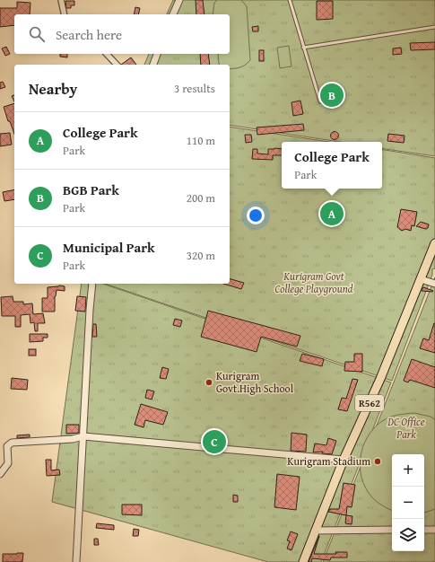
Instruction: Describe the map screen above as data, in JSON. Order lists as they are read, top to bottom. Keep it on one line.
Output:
{"streets":{"main road":["R562"]},"parks":["Kurigram Govt College Playground","DC Office Park"],"places":["Kurigram Govt.High School","Kurigram Stadium"],"page":{"search":"Search here","heading":["Nearby","3 results"],"pins":["B","A","C"],"list":[{"mark":"A","name":"College Park","note":"Park","value":"110 m"},{"mark":"B","name":"BGB Park","note":"Park","value":"200 m"},{"mark":"C","name":"Municipal Park","note":"Park","value":"320 m"}],"popup":["College Park","Park"],"map_buttons":["+","−"]}}
